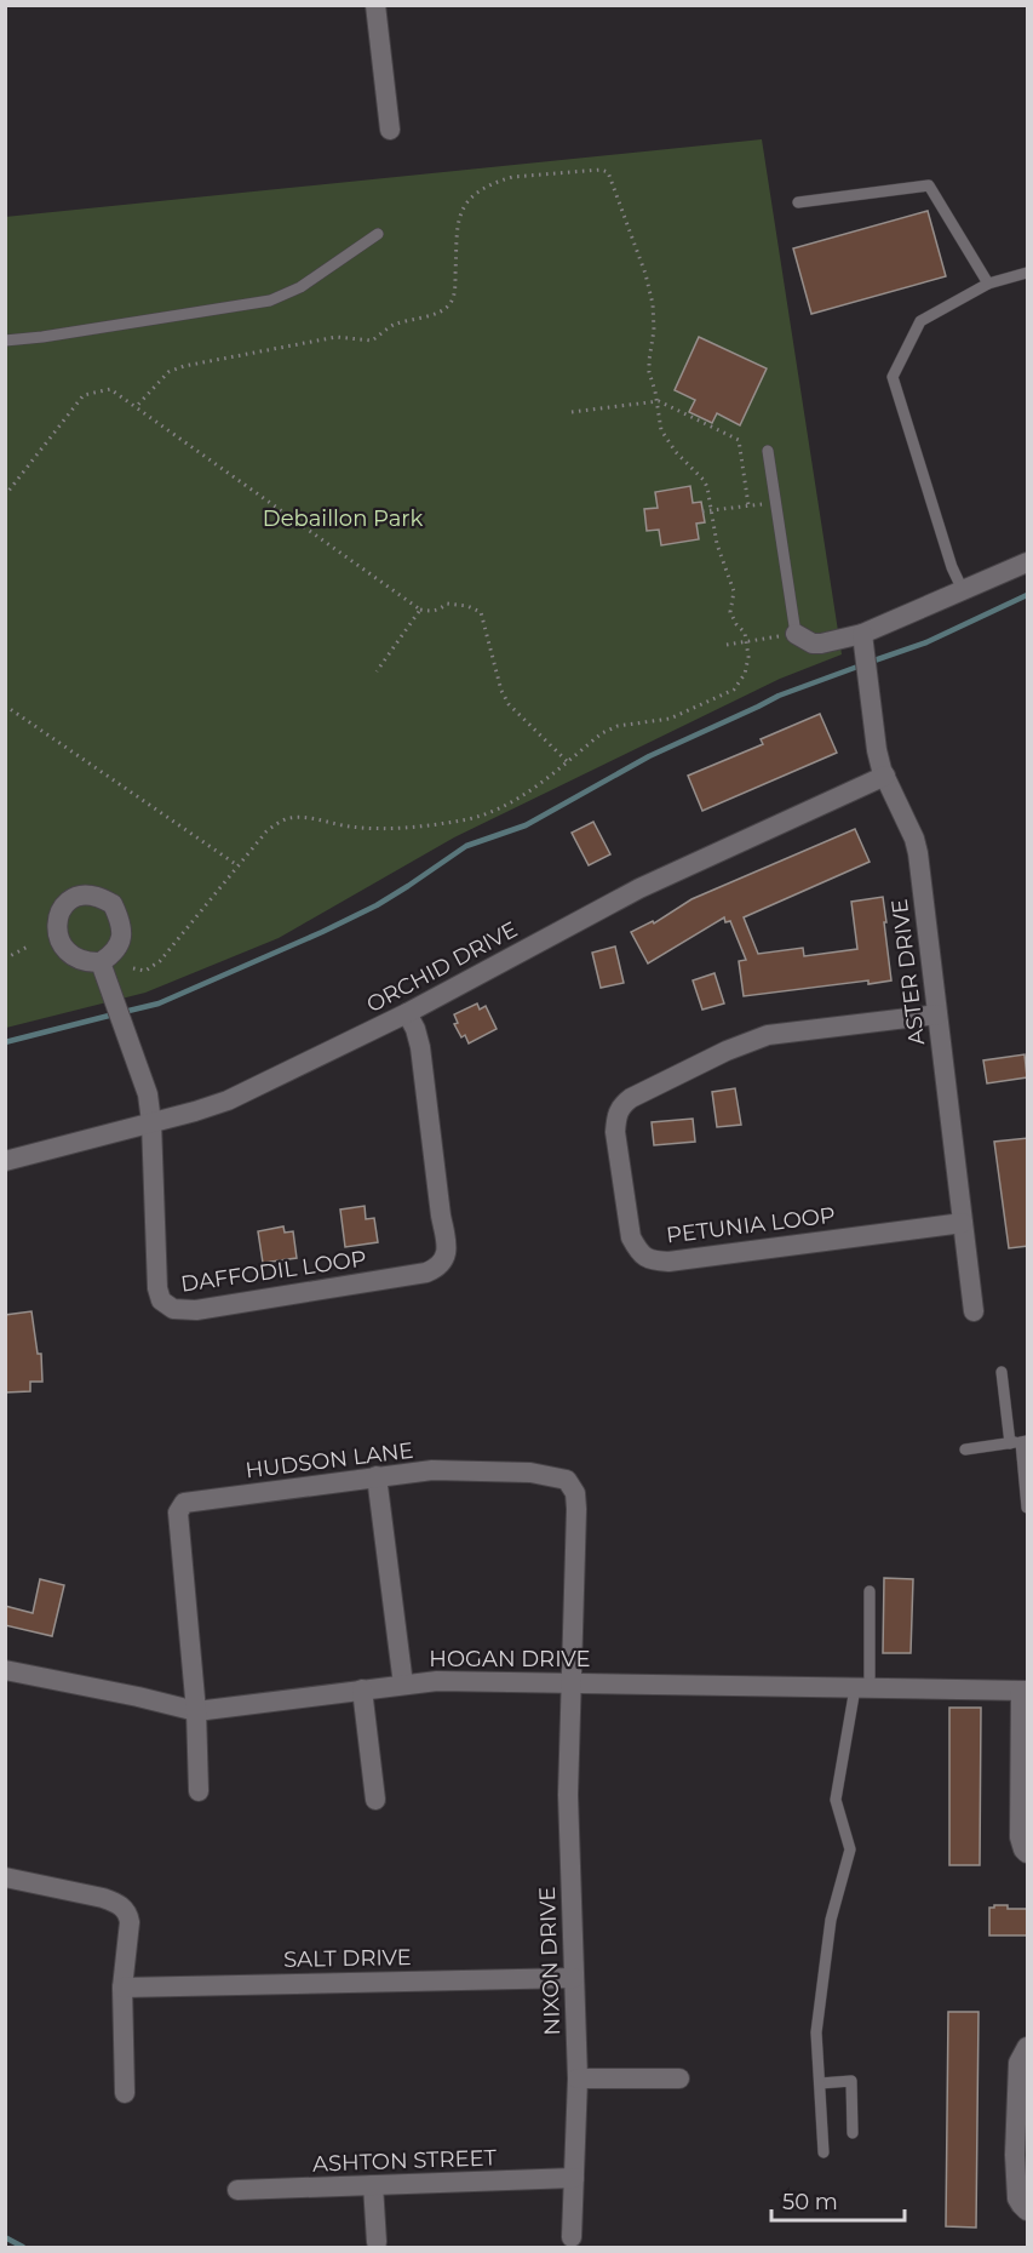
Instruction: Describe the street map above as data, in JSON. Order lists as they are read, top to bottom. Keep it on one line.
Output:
{"streets":{"street":["ORCHID DRIVE","ASTER DRIVE","PETUNIA LOOP","DAFFODIL LOOP","HUDSON LANE","HOGAN DRIVE","SALT DRIVE","NIXON DRIVE","ASHTON STREET"]},"crossings":[["ORCHID DRIVE","ASTER DRIVE"],["ORCHID DRIVE","DAFFODIL LOOP"],["ASTER DRIVE","PETUNIA LOOP"],["HUDSON LANE","HOGAN DRIVE"],["HUDSON LANE","NIXON DRIVE"],["HOGAN DRIVE","NIXON DRIVE"],["SALT DRIVE","NIXON DRIVE"],["NIXON DRIVE","ASHTON STREET"]],"parks":["Debaillon Park"],"scale_bar":"50 m"}
